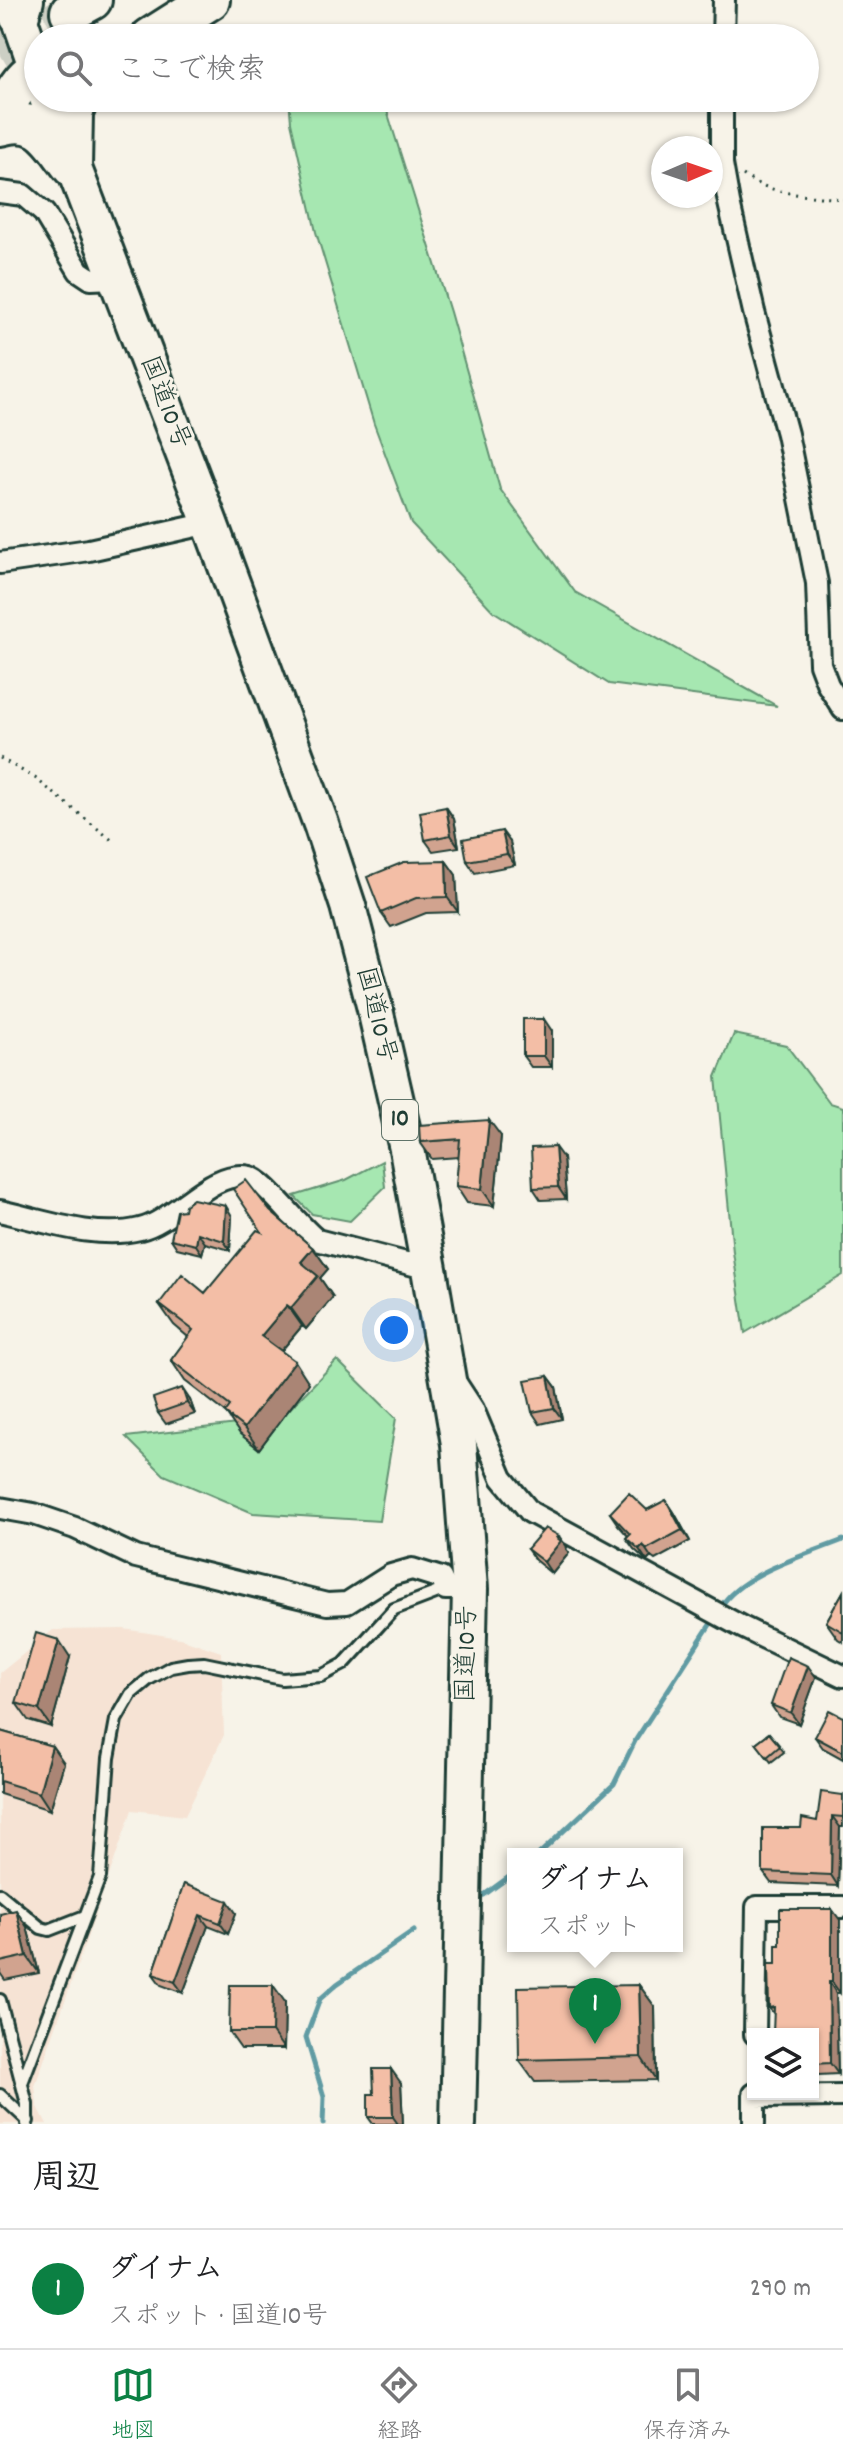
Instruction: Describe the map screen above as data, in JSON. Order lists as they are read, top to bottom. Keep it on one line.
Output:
{"streets":{"highway":["国道10号","10"]},"north":"right","page":{"search":"ここで検索","popup":["ダイナム","スポット"],"pins":"1","heading":"周辺","list":[{"mark":"1","name":"ダイナム","note":"スポット · 国道10号","value":"290 m"}],"nav":["地図","経路","保存済み"]}}
